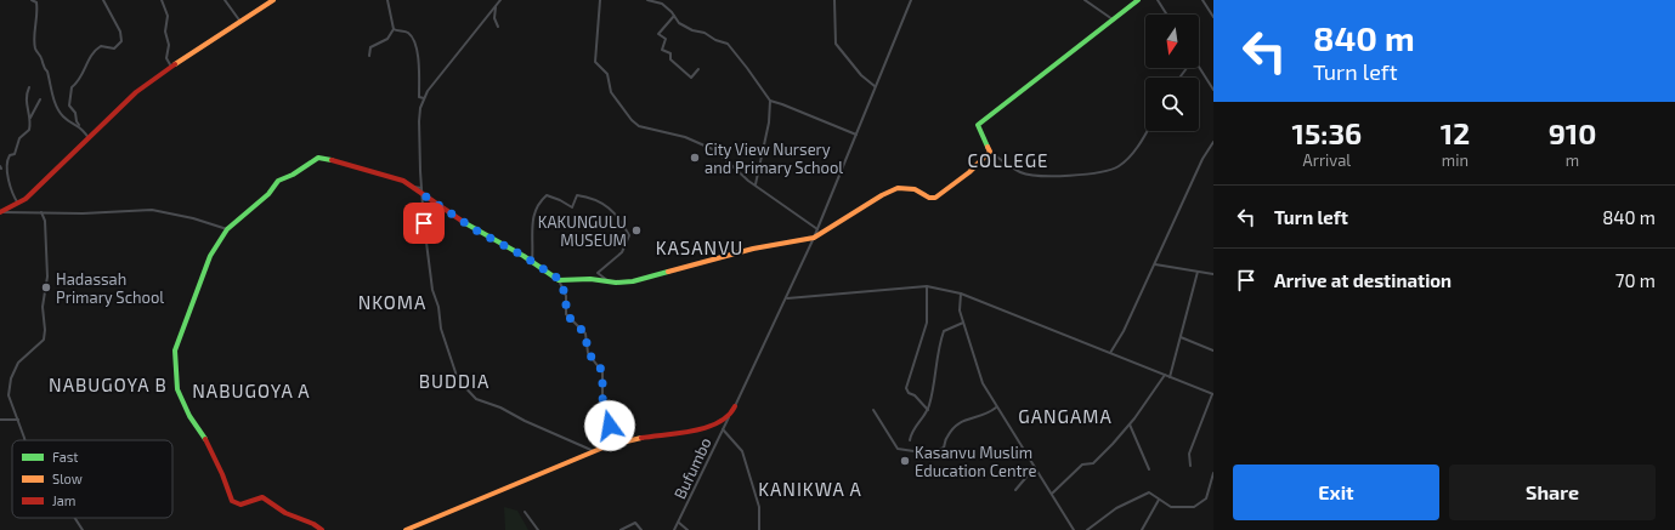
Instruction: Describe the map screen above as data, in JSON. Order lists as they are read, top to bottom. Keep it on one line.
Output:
{"streets":{"street":["Bufumbo"]},"districts":["COLLEGE","KASANVU","NKOMA","BUDDIA","NABUGOYA B","NABUGOYA A","GANGAMA","KANIKWA A"],"places":["City View Nursery and Primary School","KAKUNGULU MUSEUM","Hadassah Primary School","Kasanvu Muslim Education Centre"],"legend":["Fast","Slow","Jam"],"north":"bottom","page":{"turn":["840 m","Turn left"],"eta":["15:36","Arrival","12","min","910","m"],"list":[{"name":"Turn left","value":"840 m"},{"name":"Arrive at destination","value":"70 m"}],"buttons":["Exit","Share"]}}
